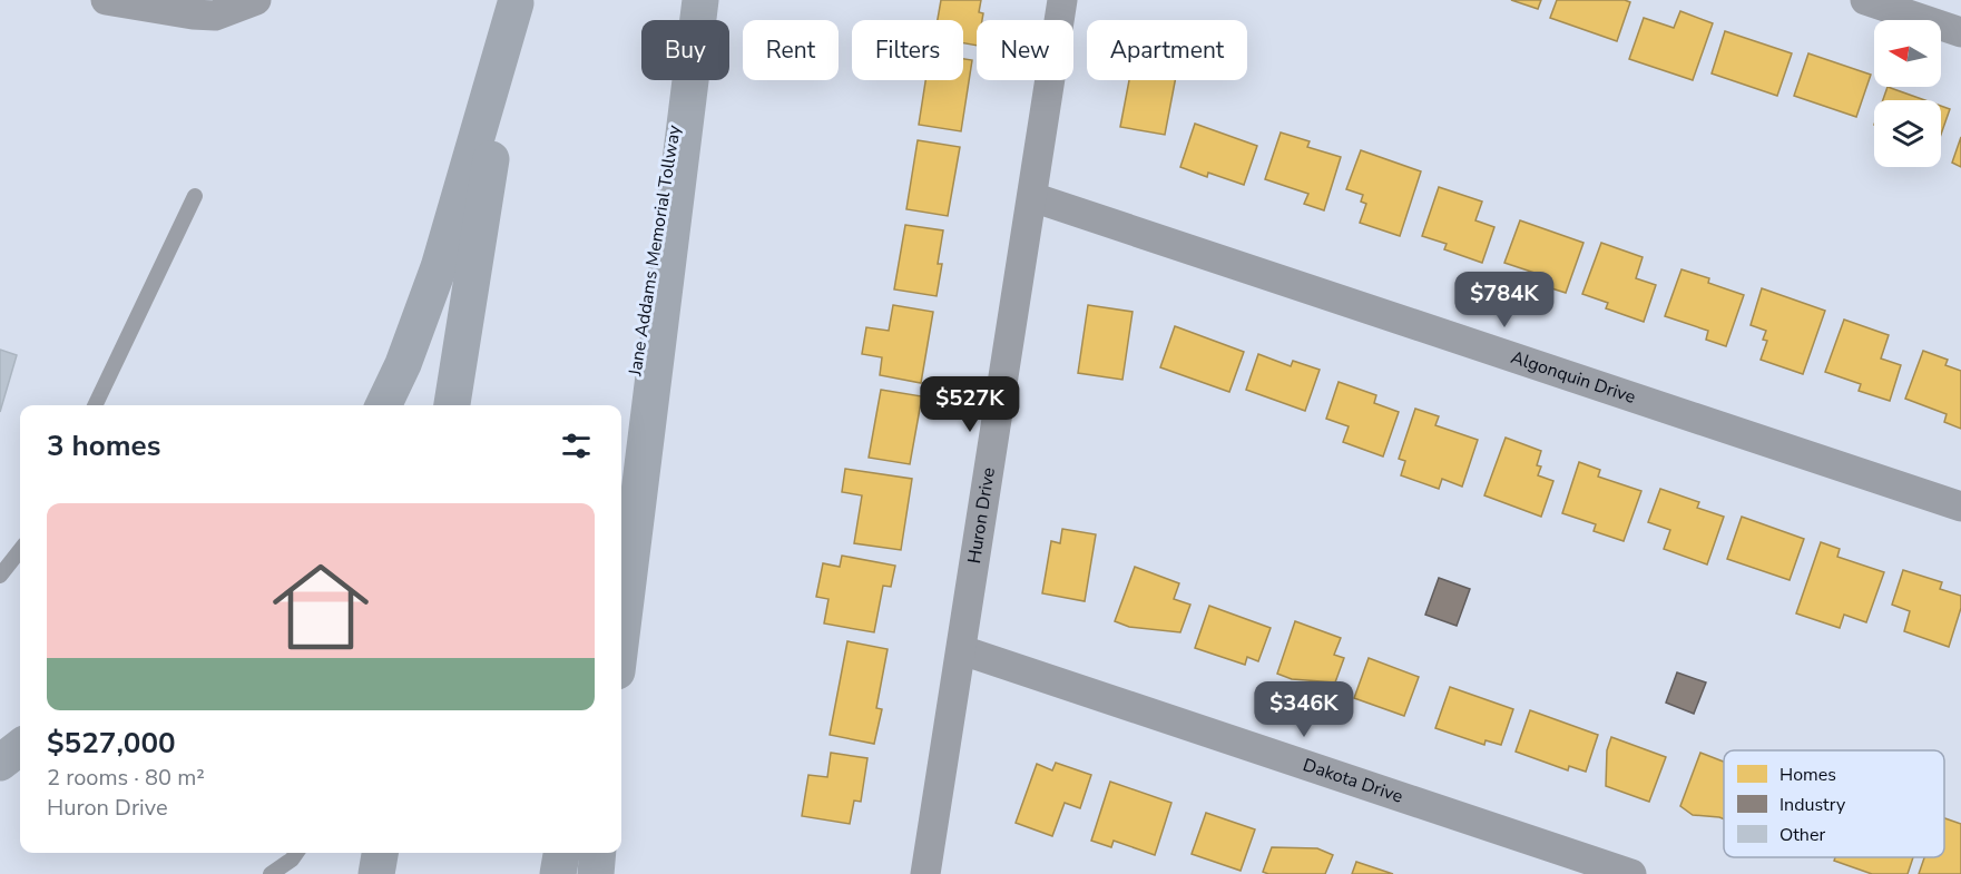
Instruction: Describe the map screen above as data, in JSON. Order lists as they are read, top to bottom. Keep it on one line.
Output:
{"streets":{"highway":["Jane Addams Memorial Tollway"],"street":["Algonquin Drive","Huron Drive","Dakota Drive"]},"crossings":[["Algonquin Drive","Huron Drive"],["Huron Drive","Dakota Drive"]],"legend":["Homes","Industry","Other"],"north":"left","page":{"chip":["Buy","Rent","Filters","New","Apartment"],"price":["$784K","$527K","$346K"],"heading":"3 homes","list":[{"name":"$527,000","note":"2 rooms · 80 m² · Huron Drive"}]}}
